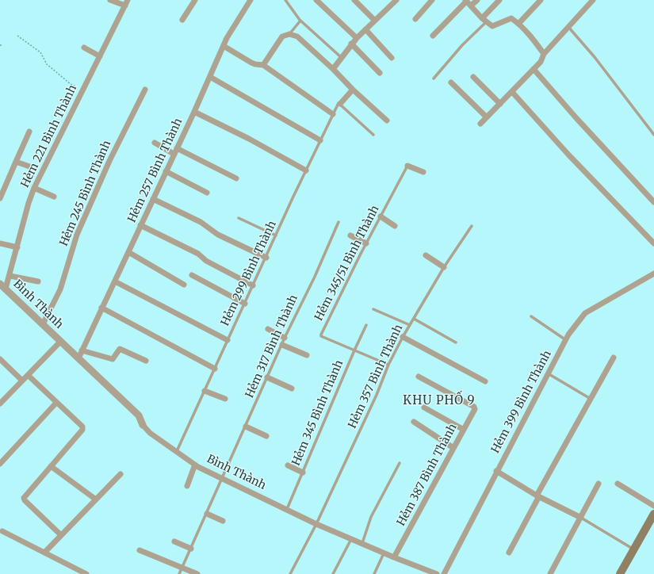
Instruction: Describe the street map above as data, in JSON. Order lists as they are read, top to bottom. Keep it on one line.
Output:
{"streets":{"street":["Hẻm 221 Bình Thành","Hẻm 257 Bình Thành","Hẻm 245 Bình Thành","Bình Thành","Hẻm 399 Bình Thành","Hẻm 387 Bình Thành"],"lane":["Hẻm 345/51 Bình Thành","Hẻm 299 Bình Thành","Hẻm 317 Bình Thành","Hẻm 357 Bình Thành","Hẻm 345 Bình Thành"]},"crossings":[["Hẻm 221 Bình Thành","Bình Thành"],["Hẻm 257 Bình Thành","Bình Thành"],["Hẻm 245 Bình Thành","Bình Thành"],["Hẻm 345/51 Bình Thành","Hẻm 345 Bình Thành"],["Hẻm 299 Bình Thành","Bình Thành"],["Bình Thành","Hẻm 317 Bình Thành"],["Bình Thành","Hẻm 357 Bình Thành"],["Bình Thành","Hẻm 345 Bình Thành"],["Bình Thành","Hẻm 387 Bình Thành"]],"districts":["KHU PHỐ 9"]}
